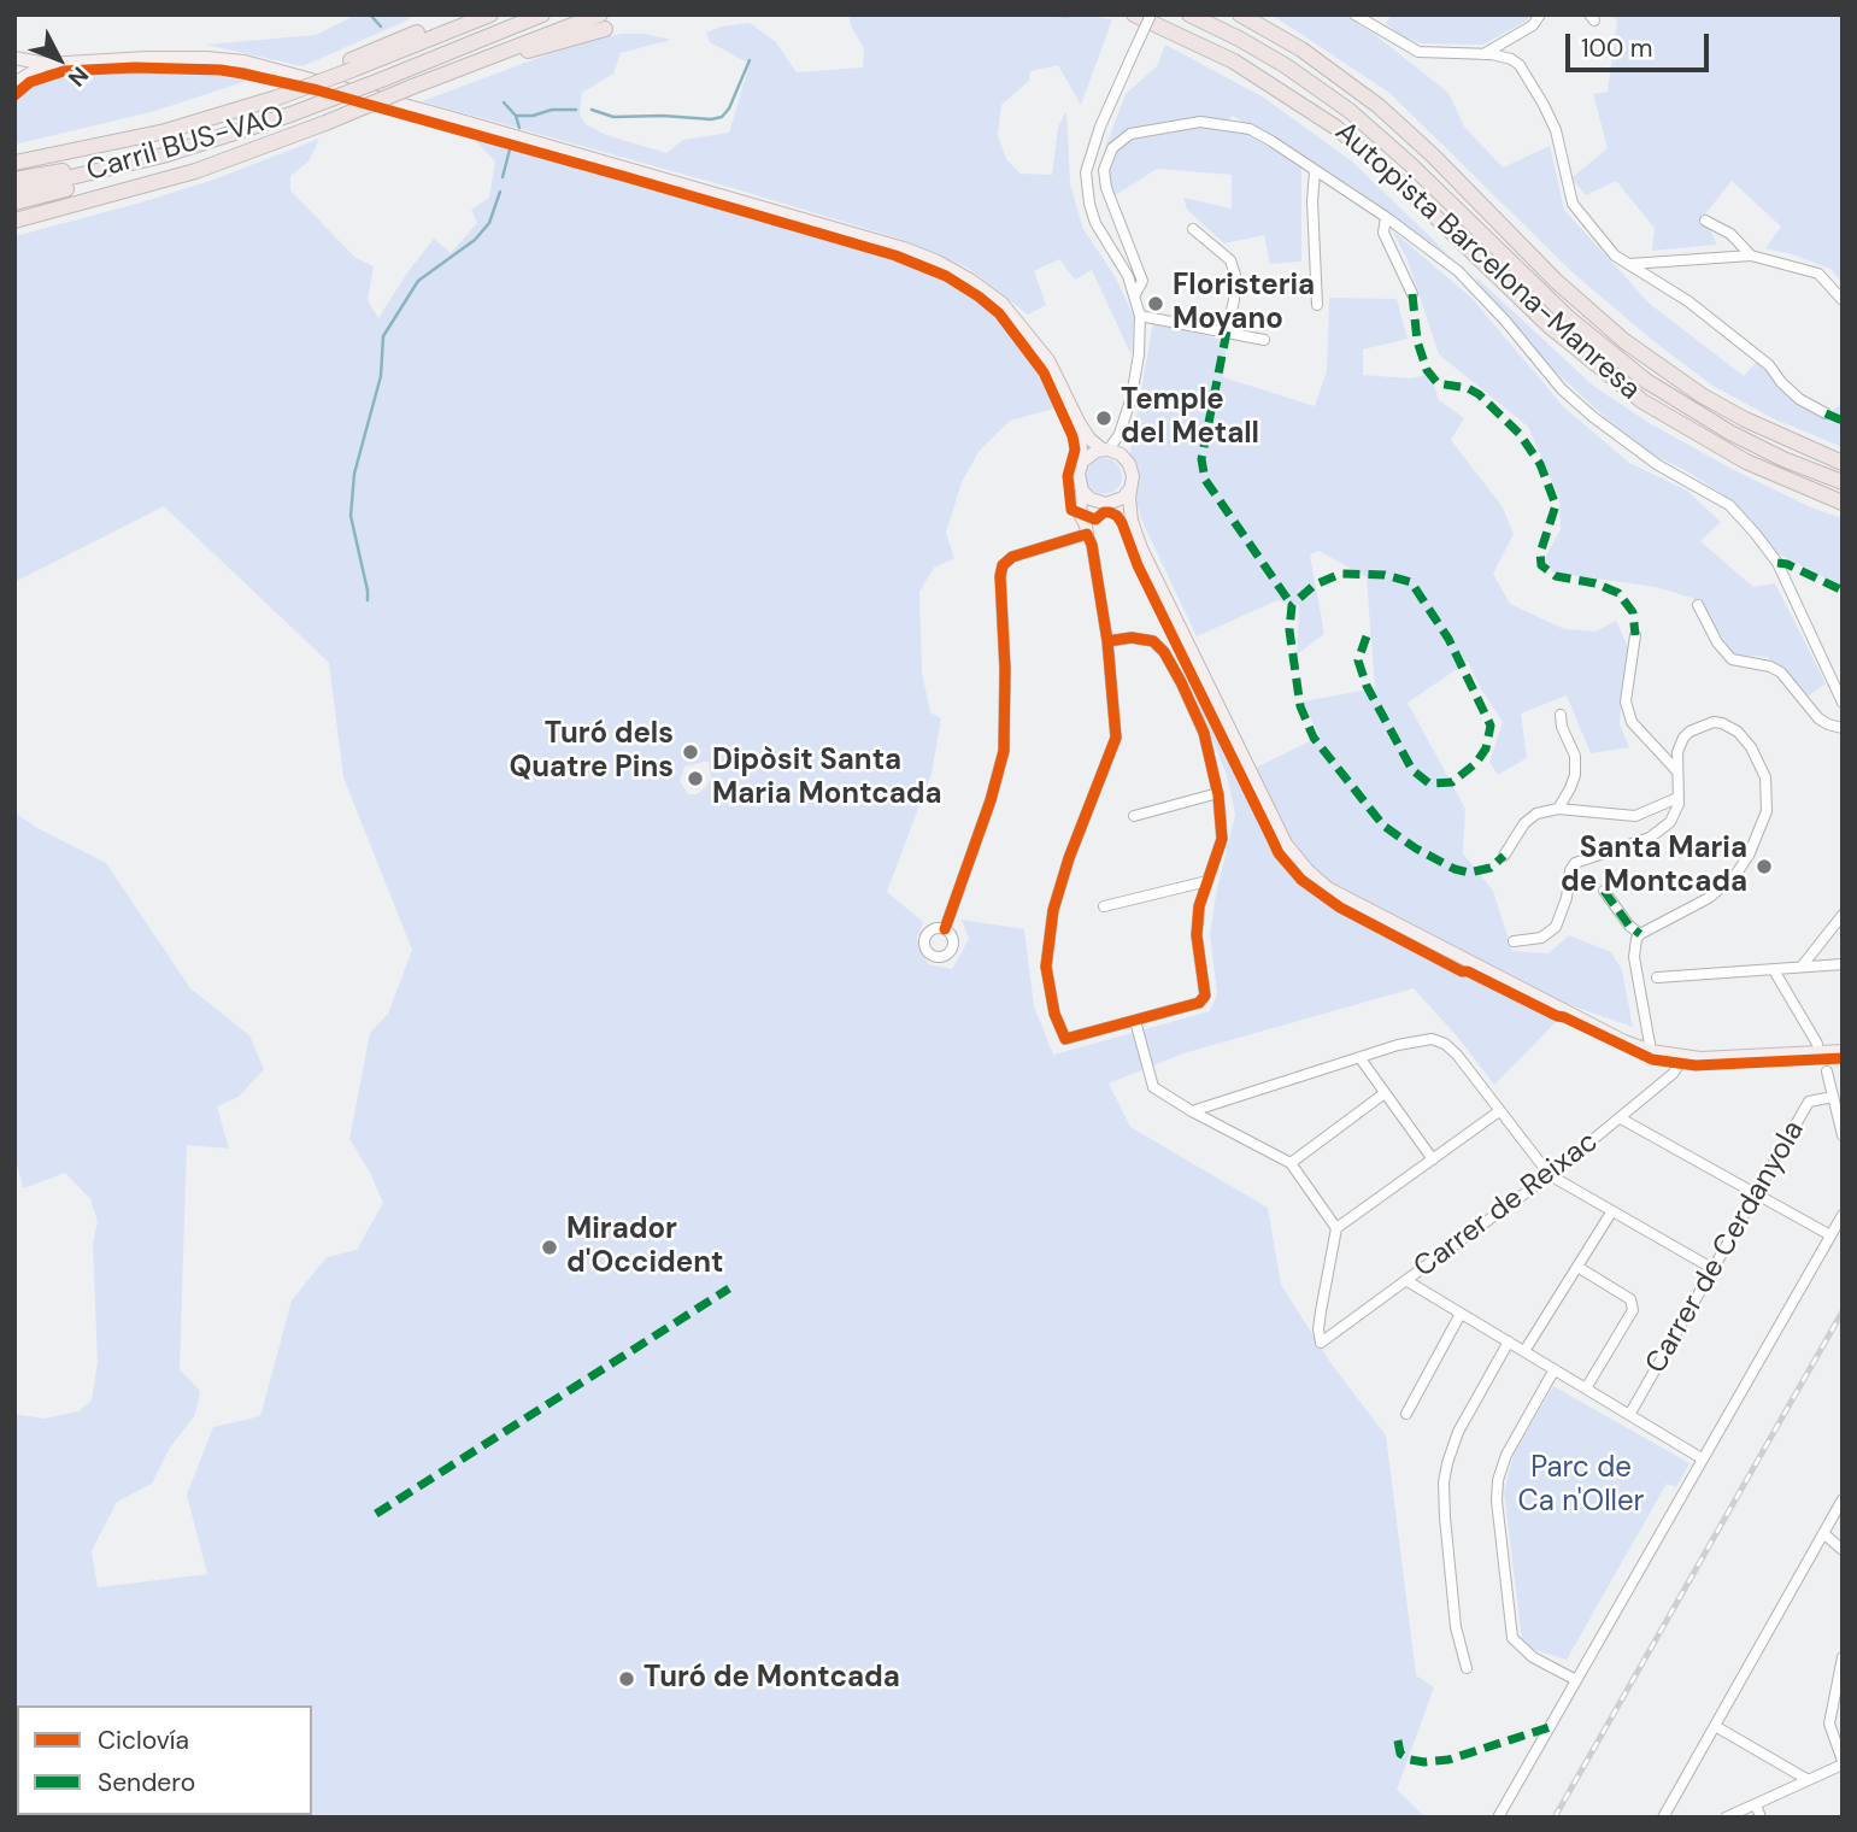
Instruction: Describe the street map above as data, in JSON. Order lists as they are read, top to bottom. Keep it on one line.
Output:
{"streets":{"highway":["Carril BUS-VAO","Autopista Barcelona-Manresa"],"street":["Carrer de Reixac","Carrer de Cerdanyola"]},"parks":["Parc de Ca n'Oller"],"places":["Floristeria Moyano","Temple del Metall","Turó dels Quatre Pins","Dipòsit Santa Maria Montcada","Santa Maria de Montcada","Mirador d'Occident","Turó de Montcada"],"legend":["Ciclovía","Sendero"],"scale_bar":"100 m","north":"bottom right"}
